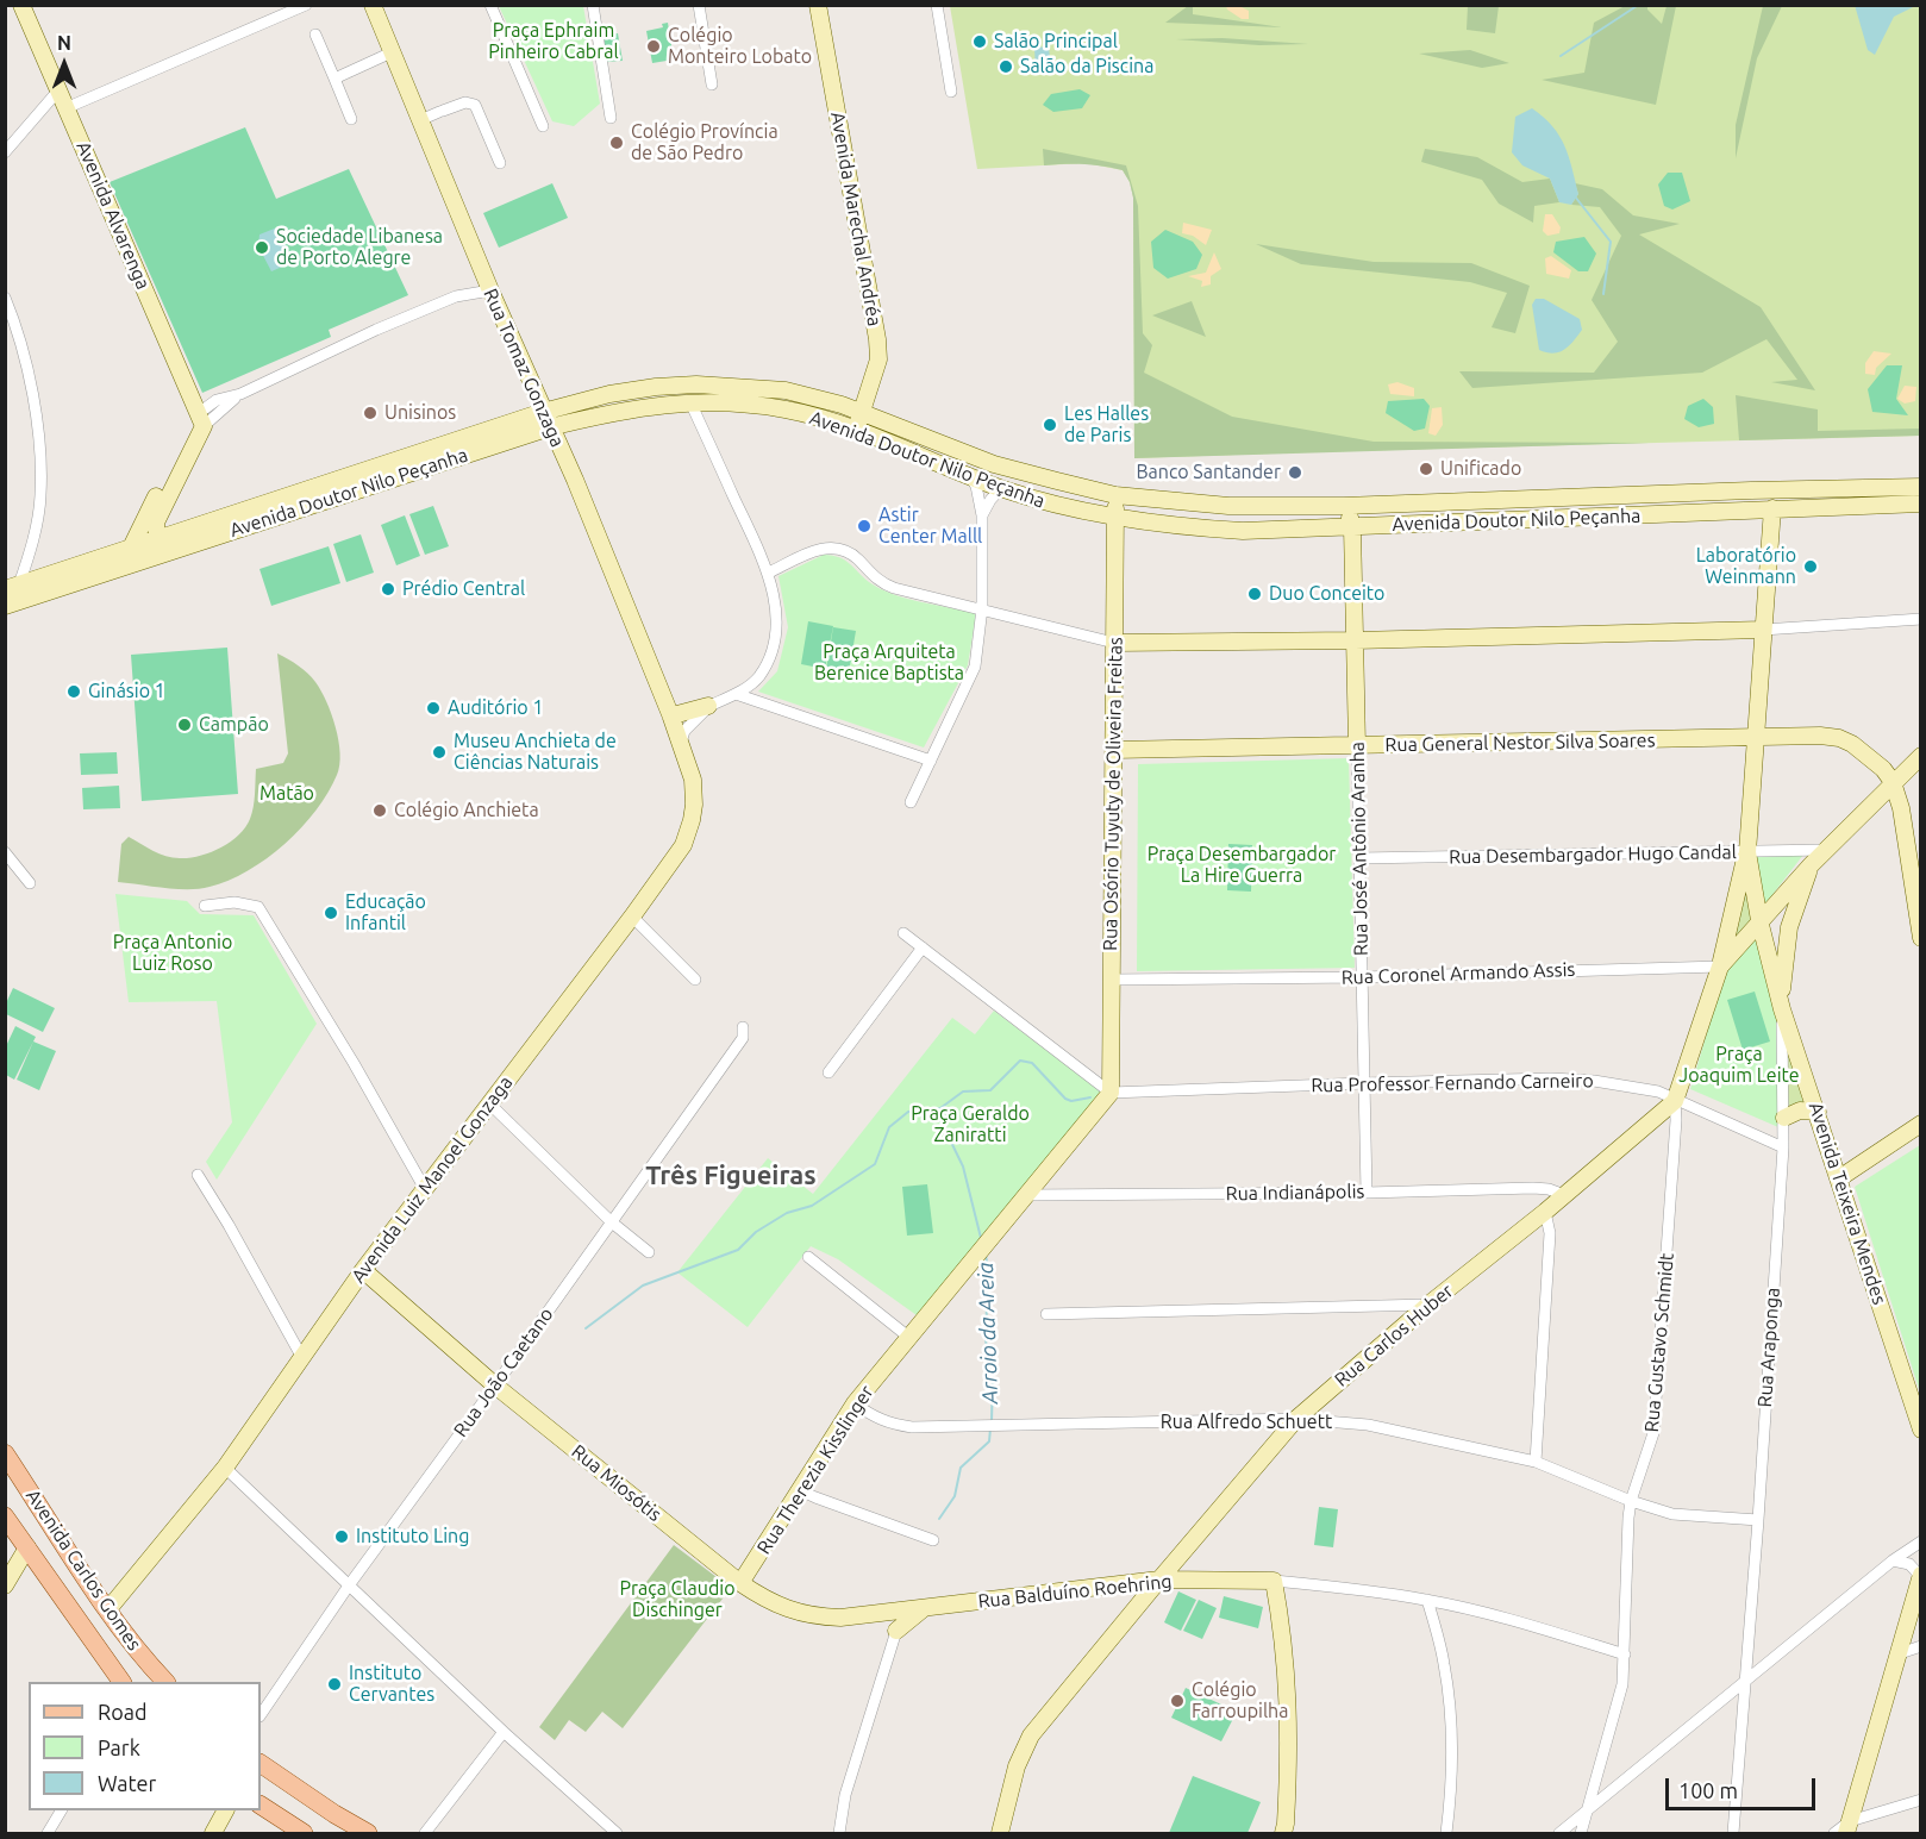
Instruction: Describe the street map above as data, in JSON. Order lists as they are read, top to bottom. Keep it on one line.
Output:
{"streets":{"main road":["Avenida Carlos Gomes"],"street":["Avenida Alvarenga","Avenida Marechal Andréa","Rua Tomaz Gonzaga","Avenida Doutor Nilo Peçanha","Rua General Nestor Silva Soares","Rua Osório Tuyuty de Oliveira Freitas","Rua José Antônio Aranha","Rua Desembargador Hugo Candal","Rua Coronel Armando Assis","Rua Professor Fernando Carneiro","Avenida Luiz Manoel Gonzaga","Rua Indianápolis","Avenida Teixeira Mendes","Rua Carlos Huber","Rua Gustavo Schmidt","Rua Araponga","Rua João Caetano","Rua Alfredo Schuett","Rua Therezia Kisslinger","Rua Miosótis","Rua Balduíno Roehring"]},"crossings":[["Avenida Marechal Andréa","Avenida Doutor Nilo Peçanha"],["Rua Tomaz Gonzaga","Avenida Doutor Nilo Peçanha"],["Rua Tomaz Gonzaga","Avenida Luiz Manoel Gonzaga"],["Avenida Doutor Nilo Peçanha","Rua Osório Tuyuty de Oliveira Freitas"],["Avenida Doutor Nilo Peçanha","Rua José Antônio Aranha"],["Avenida Doutor Nilo Peçanha","Avenida Teixeira Mendes"],["Rua General Nestor Silva Soares","Rua Osório Tuyuty de Oliveira Freitas"],["Rua General Nestor Silva Soares","Rua José Antônio Aranha"],["Rua General Nestor Silva Soares","Avenida Teixeira Mendes"],["Rua Osório Tuyuty de Oliveira Freitas","Rua Coronel Armando Assis"],["Rua Osório Tuyuty de Oliveira Freitas","Rua Professor Fernando Carneiro"],["Rua Osório Tuyuty de Oliveira Freitas","Rua Therezia Kisslinger"],["Rua José Antônio Aranha","Rua Desembargador Hugo Candal"],["Rua José Antônio Aranha","Rua Coronel Armando Assis"],["Rua José Antônio Aranha","Rua Professor Fernando Carneiro"],["Rua José Antônio Aranha","Rua Indianápolis"],["Rua Desembargador Hugo Candal","Avenida Teixeira Mendes"],["Rua Professor Fernando Carneiro","Rua Carlos Huber"],["Rua Professor Fernando Carneiro","Rua Gustavo Schmidt"],["Rua Professor Fernando Carneiro","Rua Araponga"],["Rua Professor Fernando Carneiro","Rua Therezia Kisslinger"],["Avenida Luiz Manoel Gonzaga","Rua Miosótis"],["Avenida Luiz Manoel Gonzaga","Avenida Carlos Gomes"],["Rua Indianápolis","Rua Carlos Huber"],["Rua Indianápolis","Rua Therezia Kisslinger"],["Avenida Teixeira Mendes","Rua Araponga"],["Rua Carlos Huber","Rua Gustavo Schmidt"],["Rua Carlos Huber","Rua Alfredo Schuett"],["Rua Carlos Huber","Rua Balduíno Roehring"],["Rua Gustavo Schmidt","Rua Alfredo Schuett"],["Rua Gustavo Schmidt","Rua Balduíno Roehring"],["Rua Araponga","Rua Alfredo Schuett"],["Rua João Caetano","Rua Miosótis"],["Rua Alfredo Schuett","Rua Therezia Kisslinger"],["Rua Therezia Kisslinger","Rua Miosótis"],["Rua Miosótis","Rua Balduíno Roehring"]],"districts":["Três Figueiras"],"water":["Arroio da Areia"],"parks":["Praça Ephraim Pinheiro Cabral","Praça Arquiteta Berenice Baptista","Matão","Praça Desembargador La Hire Guerra","Praça Antonio Luiz Roso","Praça Joaquim Leite","Praça Geraldo Zaniratti","Praça Claudio Dischinger"],"places":["Salão Principal","Colégio Monteiro Lobato","Salão da Piscina","Colégio Província de São Pedro","Sociedade Libanesa de Porto Alegre","Unisinos","Les Halles de Paris","Unificado","Banco Santander","Astir Center Malll","Laboratório Weinmann","Prédio Central","Duo Conceito","Ginásio 1","Auditório 1","Campão","Museu Anchieta de Ciências Naturais","Colégio Anchieta","Educação Infantil","Instituto Ling","Instituto Cervantes","Colégio Farroupilha"],"legend":["Road","Park","Water"],"scale_bar":"100 m","north":"top"}
